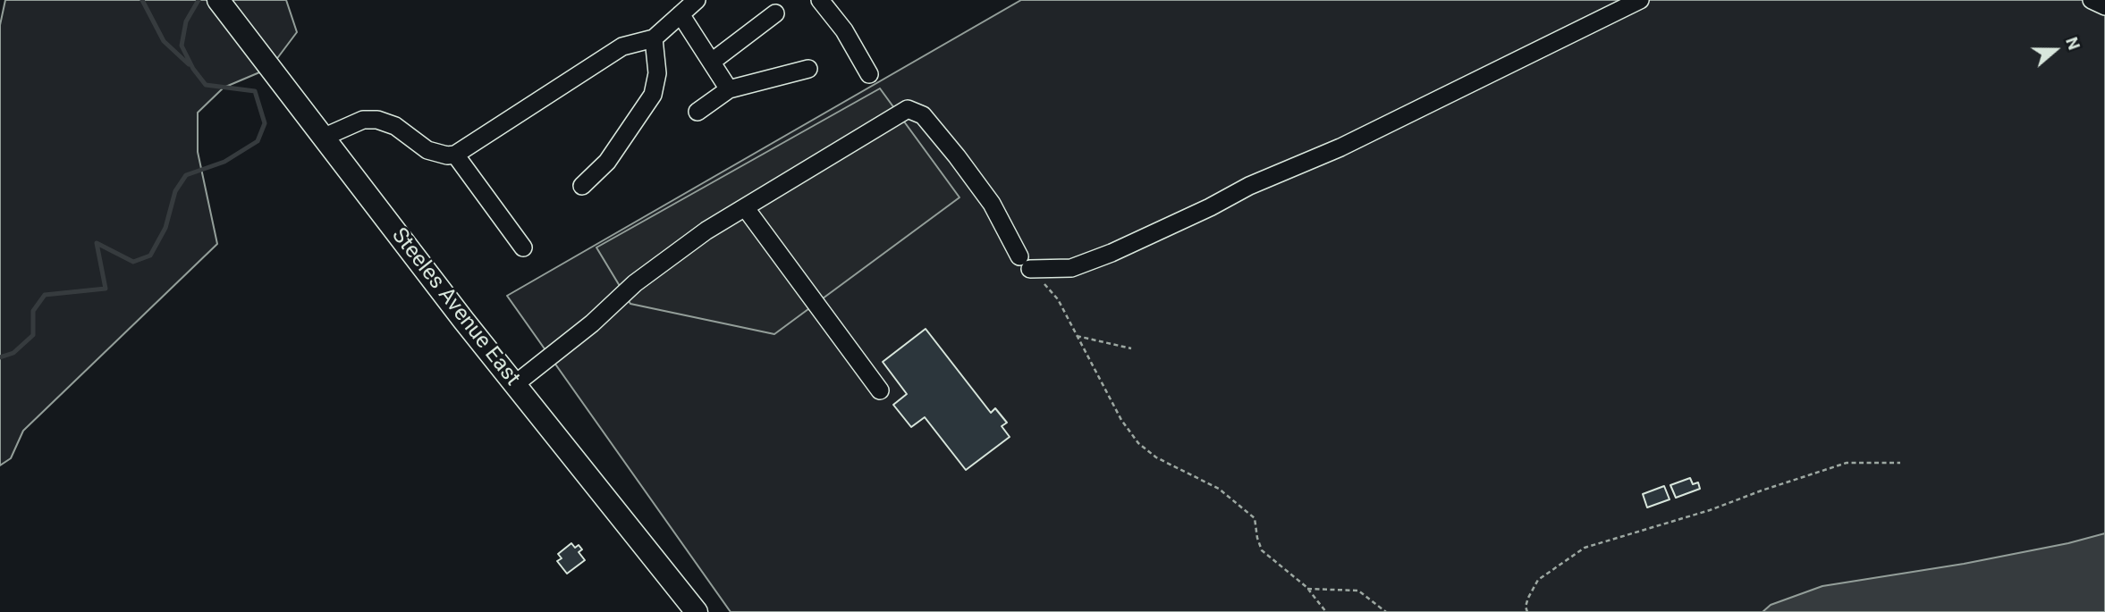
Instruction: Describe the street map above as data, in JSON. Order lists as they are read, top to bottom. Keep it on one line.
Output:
{"streets":{"main road":["Steeles Avenue East"]},"north":"right"}
